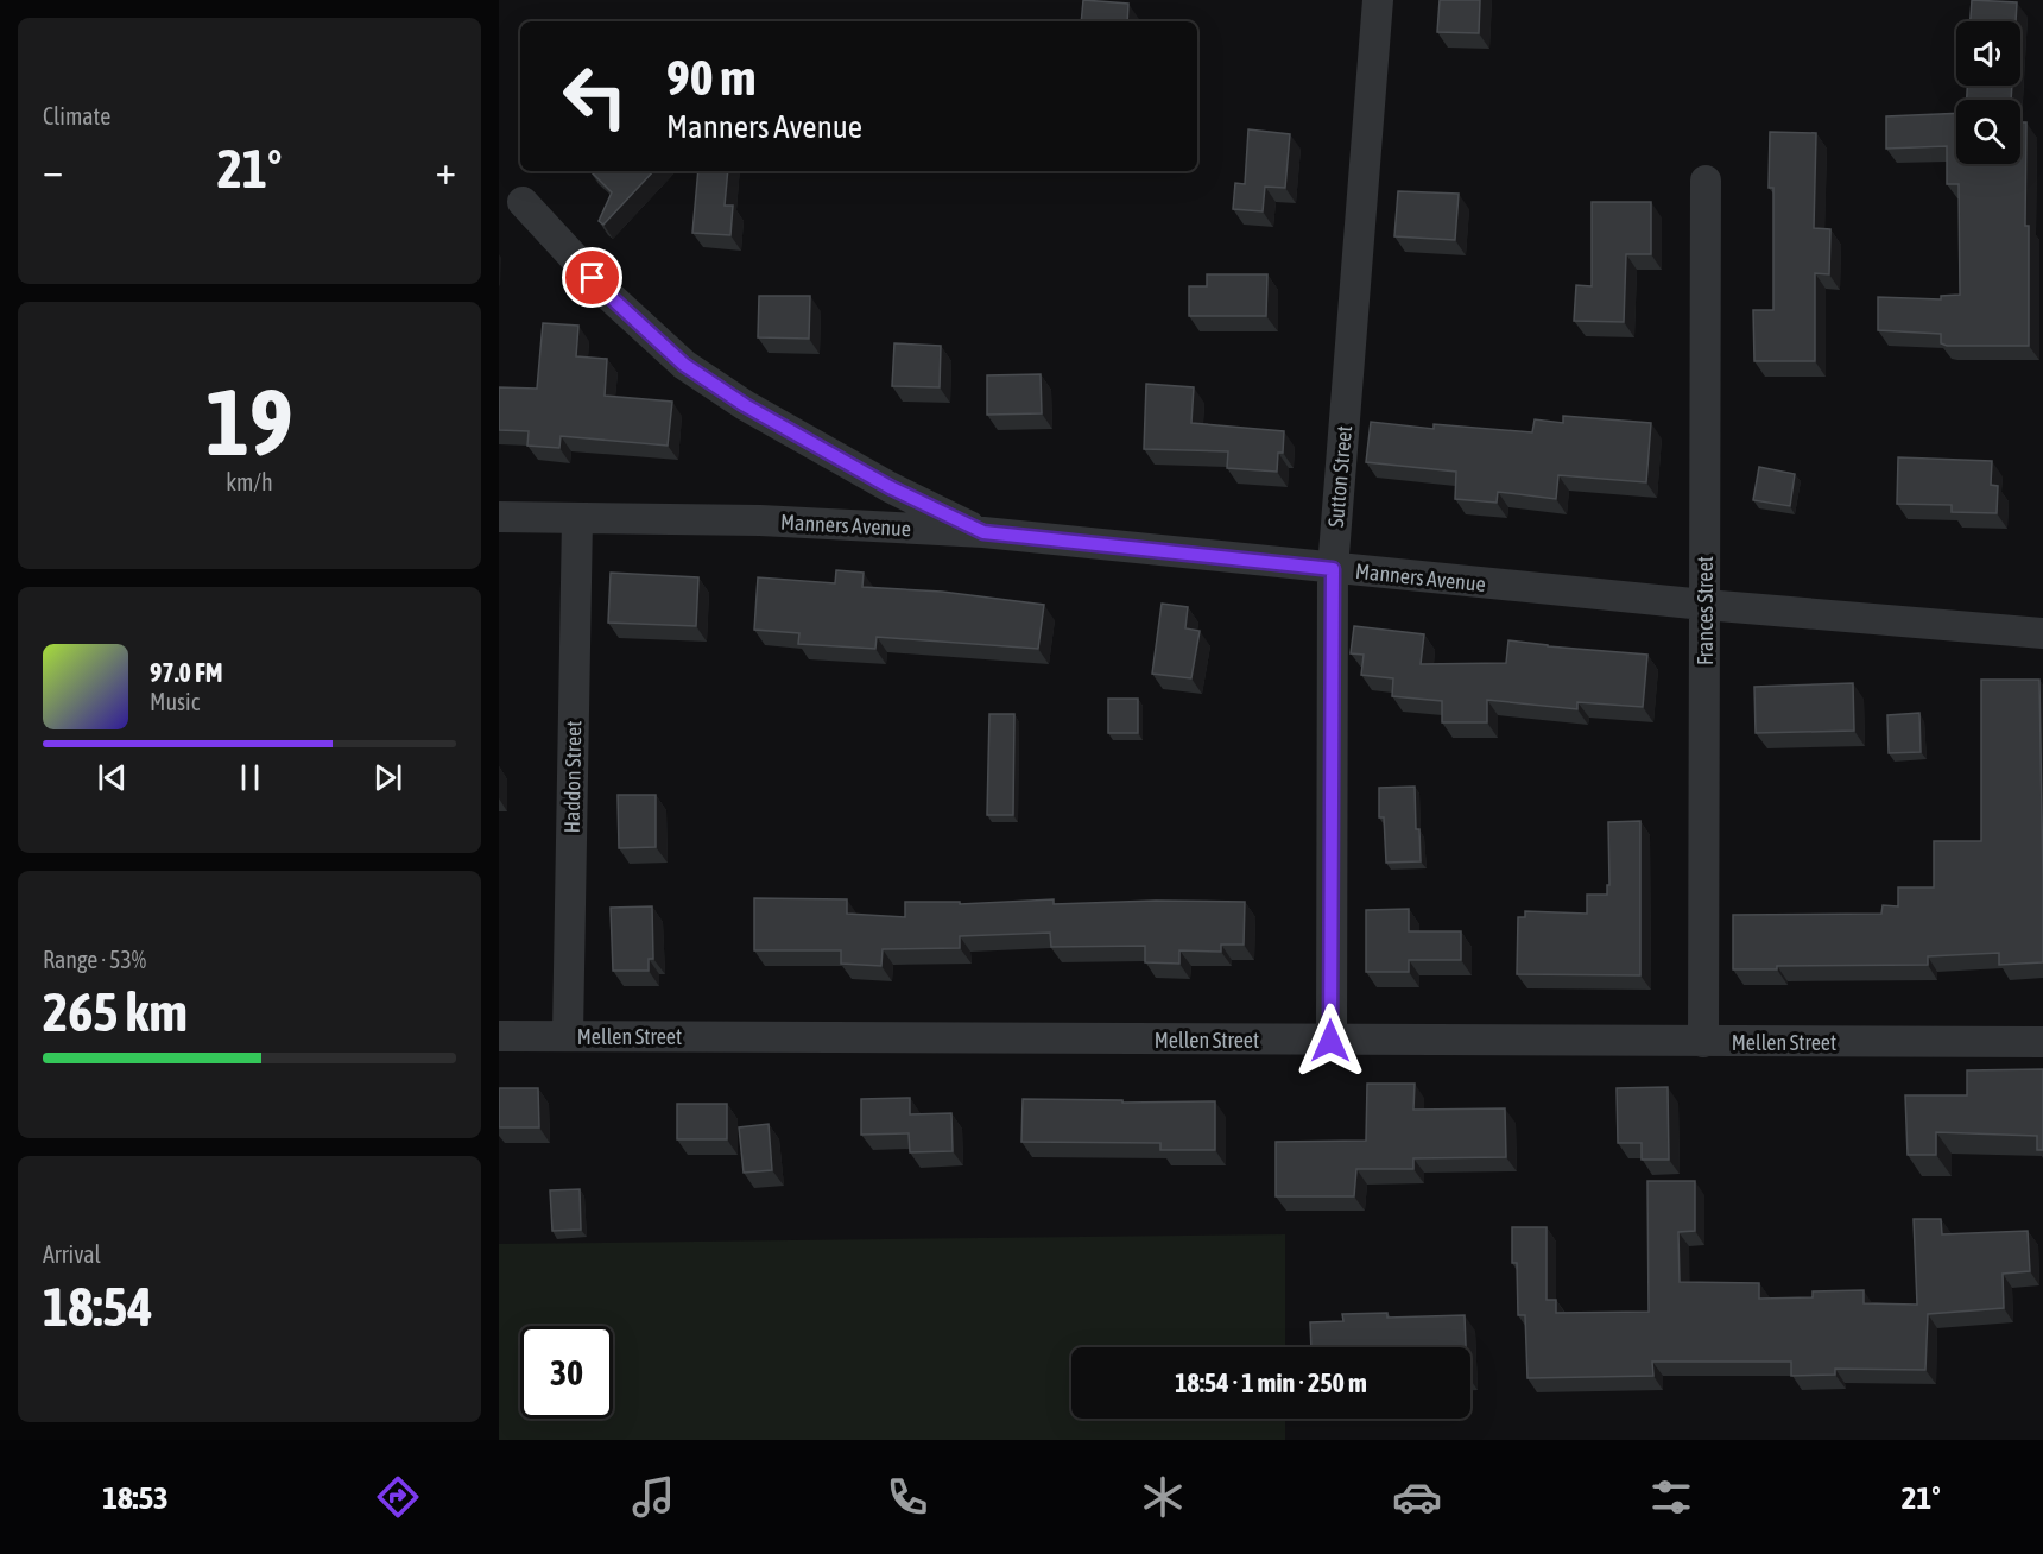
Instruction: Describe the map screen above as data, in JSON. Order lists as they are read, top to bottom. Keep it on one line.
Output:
{"streets":{"street":["Sutton Street","Manners Avenue","Frances Street","Haddon Street","Mellen Street"]},"crossings":[["Sutton Street","Manners Avenue"],["Sutton Street","Mellen Street"],["Manners Avenue","Frances Street"],["Manners Avenue","Haddon Street"],["Frances Street","Mellen Street"],["Haddon Street","Mellen Street"]],"page":{"tile":["Climate",["19","km/h"],["Range · 53%","265 km"],["Arrival","18:54"]],"turn":["90 m","Manners Avenue"],"heat":["−","21°","+"],"song":["97.0 FM","Music"],"limit":"30","trip":"18:54 · 1 min · 250 m","tabs":["18:53","21°"]}}
